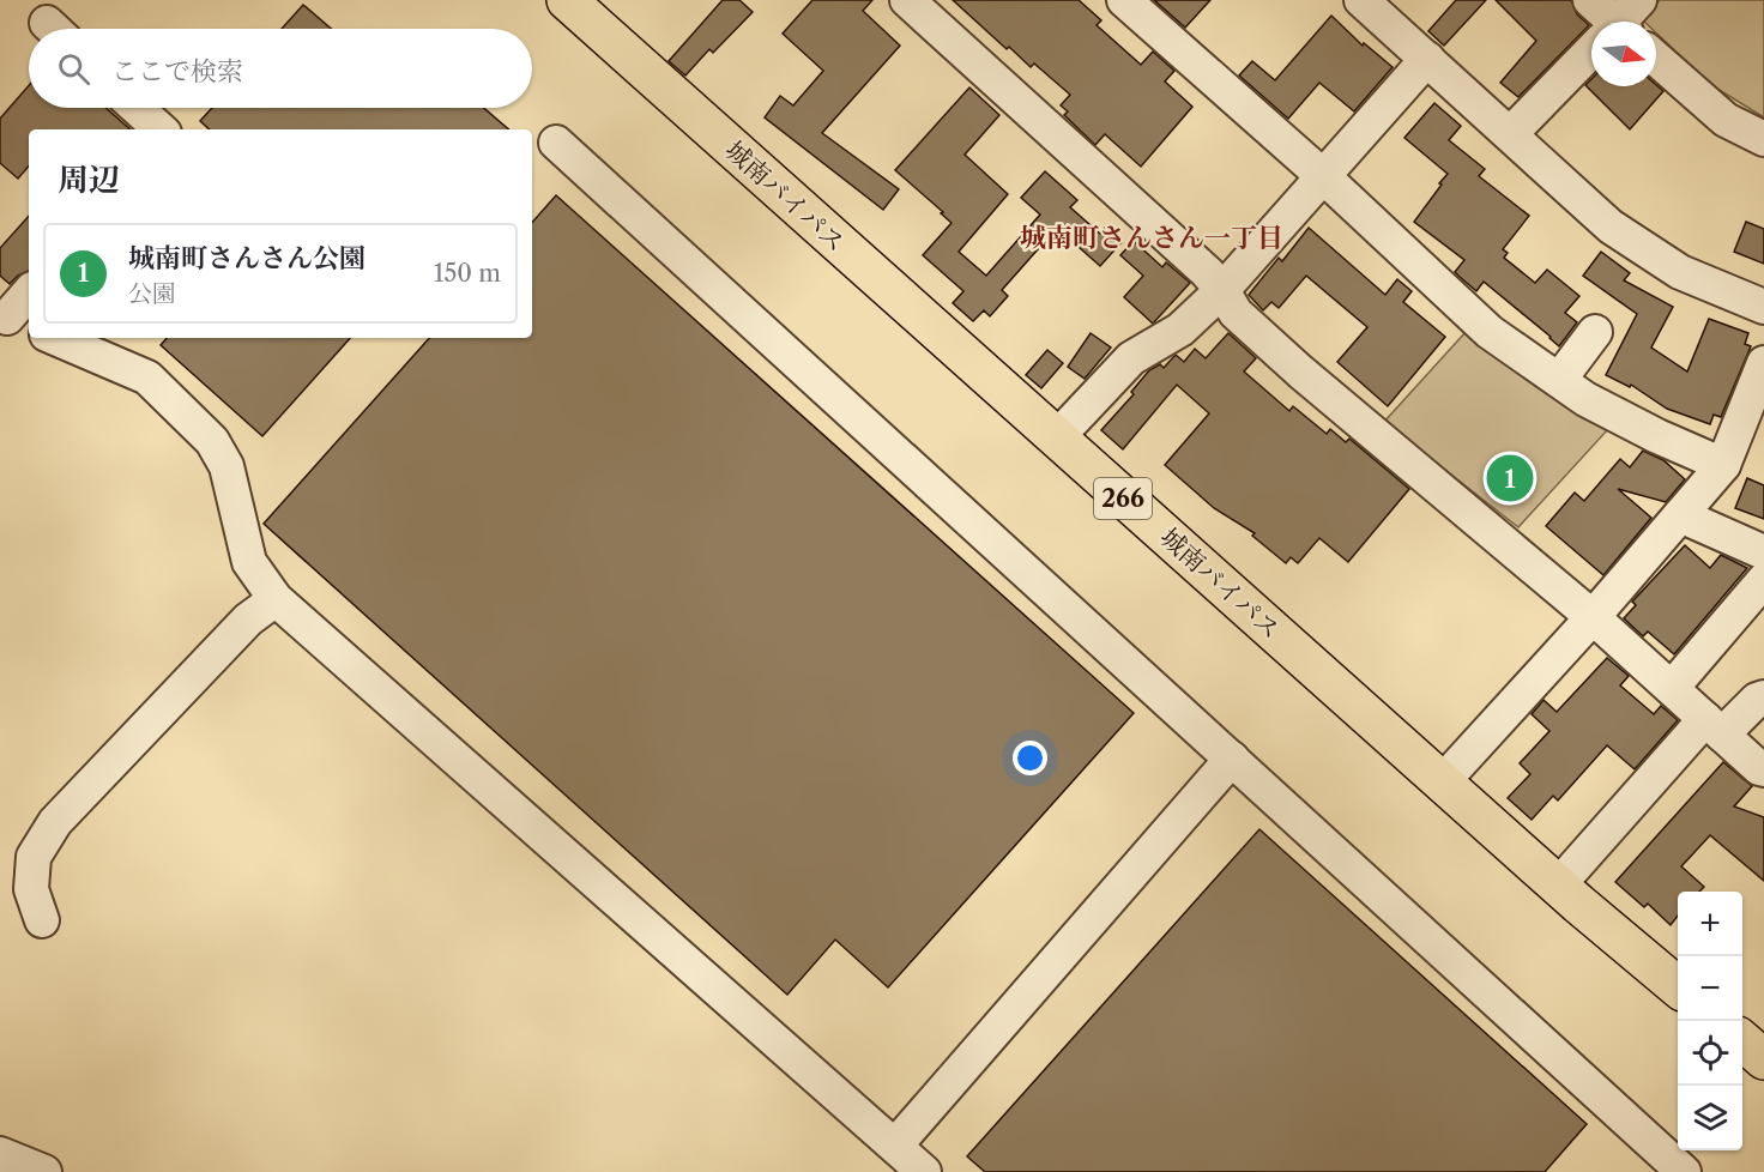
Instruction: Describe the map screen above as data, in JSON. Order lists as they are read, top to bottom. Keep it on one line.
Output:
{"streets":{"highway":["城南バイパス","266"]},"districts":["城南町さんさん一丁目"],"north":"right","page":{"search":"ここで検索","heading":"周辺","list":[{"mark":"1","name":"城南町さんさん公園","note":"公園","value":"150 m"}],"pins":"1","map_buttons":["+","−"]}}
